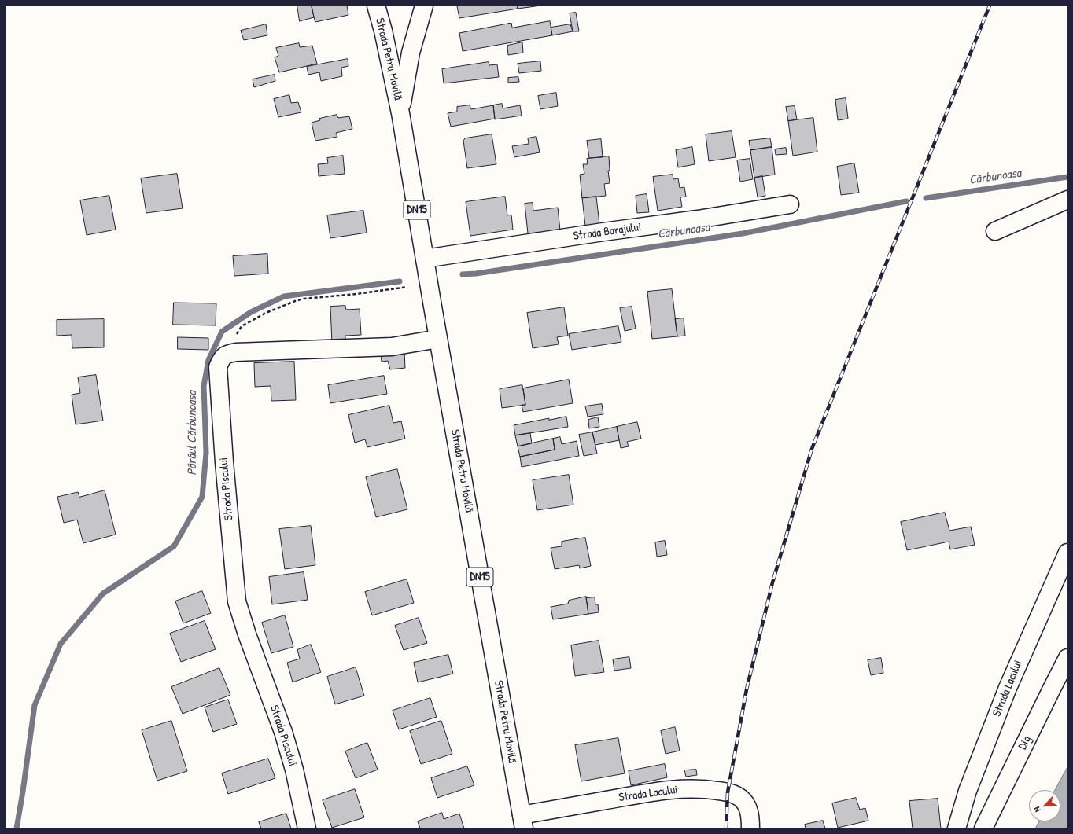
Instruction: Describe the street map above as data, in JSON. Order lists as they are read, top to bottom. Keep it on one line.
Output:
{"streets":{"street":["Strada Petru Movilă","DN15","Strada Barajului","Strada Piscului","Strada Lacului","Dig"]},"crossings":[["Strada Petru Movilă","Strada Barajului"],["Strada Petru Movilă","Strada Piscului"],["Strada Petru Movilă","Strada Lacului"]],"water":["Cărbunoasa","Pârâul Cărbunoasa"],"north":"bottom left"}
